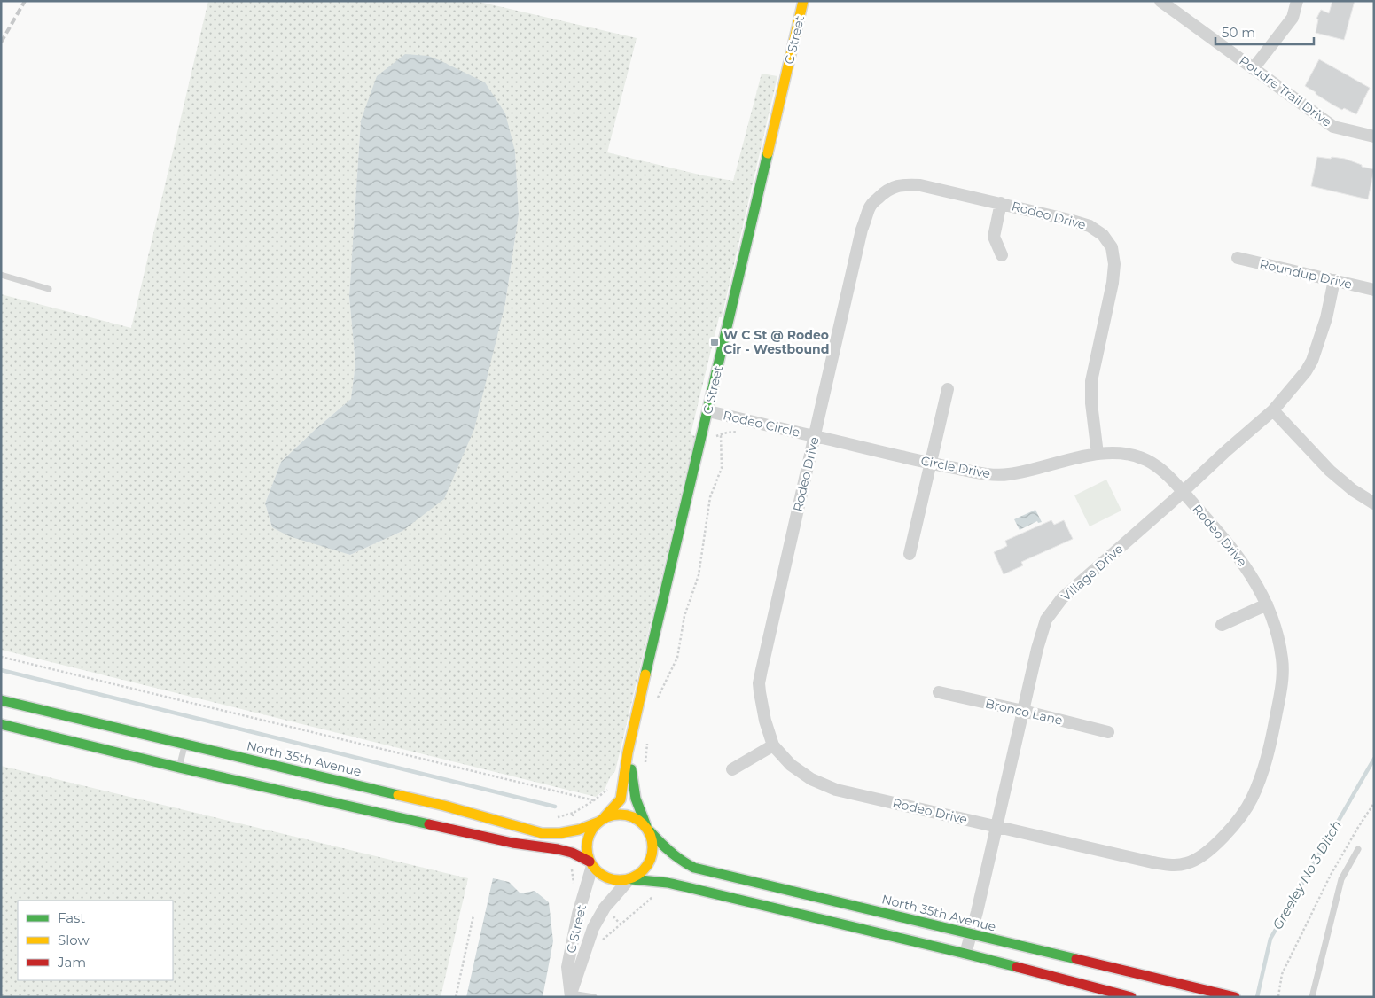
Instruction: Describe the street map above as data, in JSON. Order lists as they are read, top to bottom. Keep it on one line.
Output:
{"streets":{"street":["C Street","Poudre Trail Drive","Rodeo Drive","Roundup Drive","Rodeo Circle","Circle Drive","Village Drive","Bronco Lane","North 35th Avenue"]},"crossings":[["C Street","Rodeo Circle"],["C Street","North 35th Avenue"],["Rodeo Drive","Rodeo Circle"],["Rodeo Drive","Circle Drive"],["Rodeo Drive","Village Drive"],["Roundup Drive","Village Drive"],["Rodeo Circle","Circle Drive"],["Village Drive","Bronco Lane"],["Village Drive","North 35th Avenue"]],"water":["Greeley No 3 Ditch"],"places":{"transit":["W C St @ Rodeo Cir - Westbound"]},"legend":["Fast","Slow","Jam"],"scale_bar":"50 m"}
